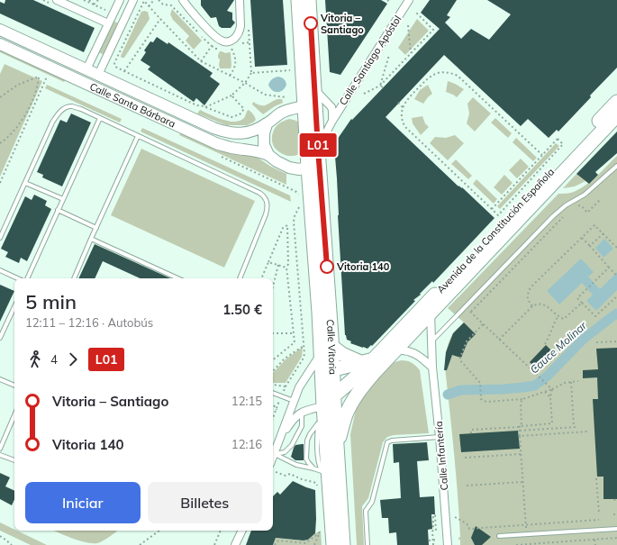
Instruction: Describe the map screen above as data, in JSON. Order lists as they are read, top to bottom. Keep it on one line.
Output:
{"streets":{"highway":["Avenida de la Constitución Española","Calle Vitoria"],"main road":["Calle Santa Bárbara"],"street":["Calle Santiago Apóstol","Calle Infantería"]},"crossings":[["Calle Santiago Apóstol","Calle Vitoria"],["Avenida de la Constitución Española","Calle Infantería"]],"water":["Cauce Molinar"],"places":["Vitoria – Santiago","Vitoria 140"],"lines":["bus line L01"],"page":{"on_map":"L01","heading":["5 min","12:11 – 12:16 · Autobús","1.50 €"],"legs":["4","L01"],"list":[{"name":"Vitoria – Santiago","value":"12:15"},{"name":"Vitoria 140","value":"12:16"}],"buttons":["Iniciar","Billetes"]}}
